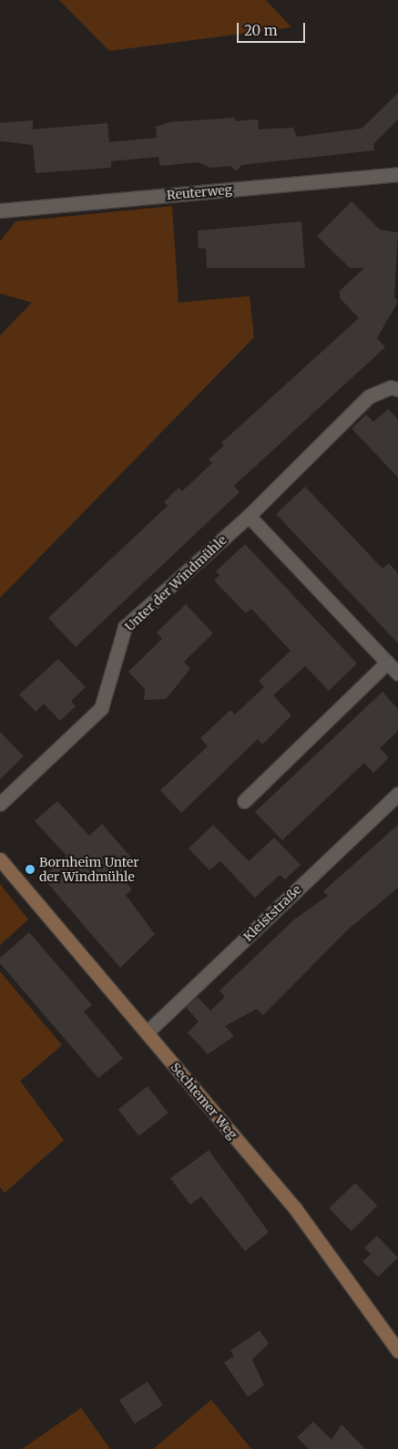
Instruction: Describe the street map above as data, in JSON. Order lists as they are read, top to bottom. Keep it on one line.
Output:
{"streets":{"street":["Reuterweg","Unter der Windmühle","Kleiststraße","Sechtemer Weg"]},"crossings":[["Kleiststraße","Sechtemer Weg"]],"places":["Bornheim Unter der Windmühle"],"scale_bar":"20 m"}
